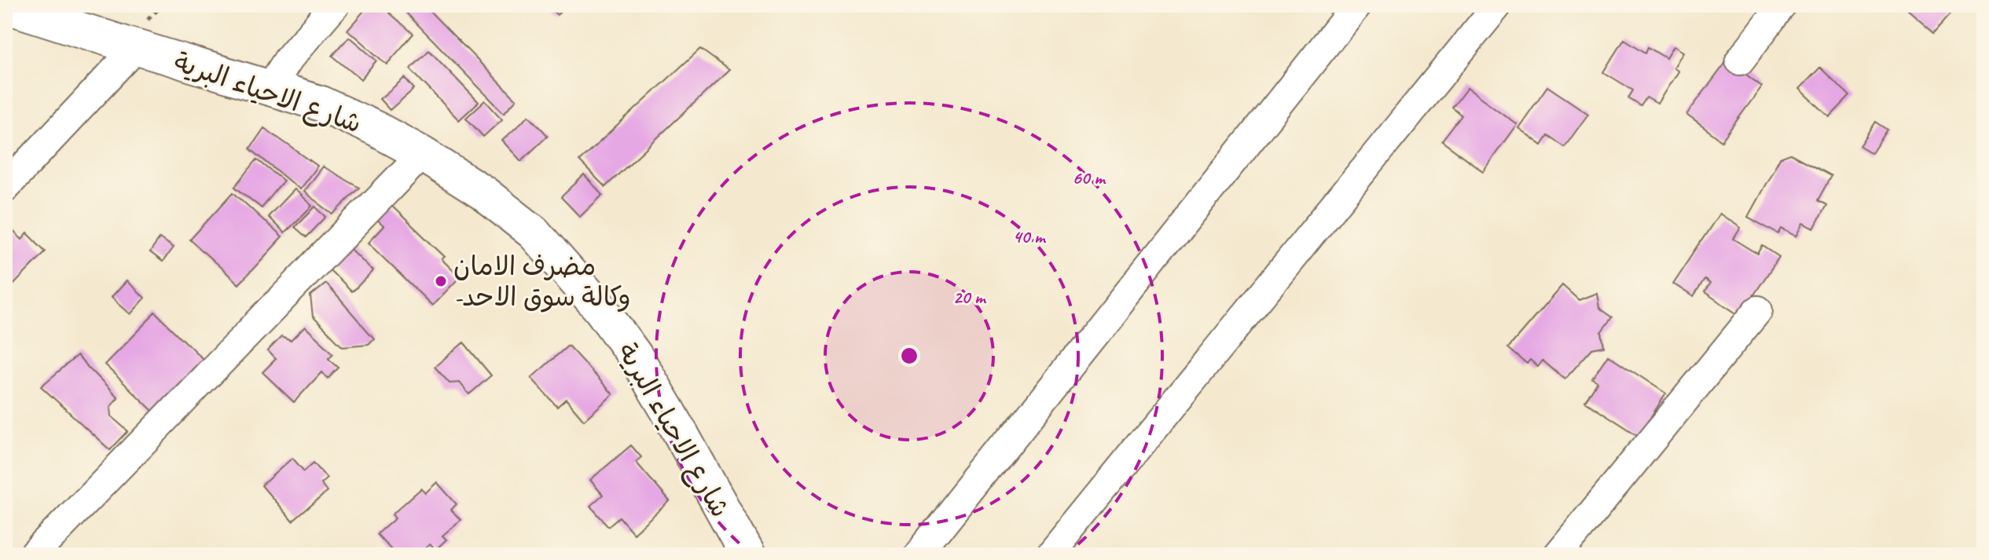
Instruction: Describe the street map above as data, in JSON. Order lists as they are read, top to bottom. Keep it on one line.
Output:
{"streets":{"main road":["شارع الاحياء البرية"]},"places":["مضرف الامان -وكالة سوق الاحد"],"rings":["60 m","40 m","20 m"]}
